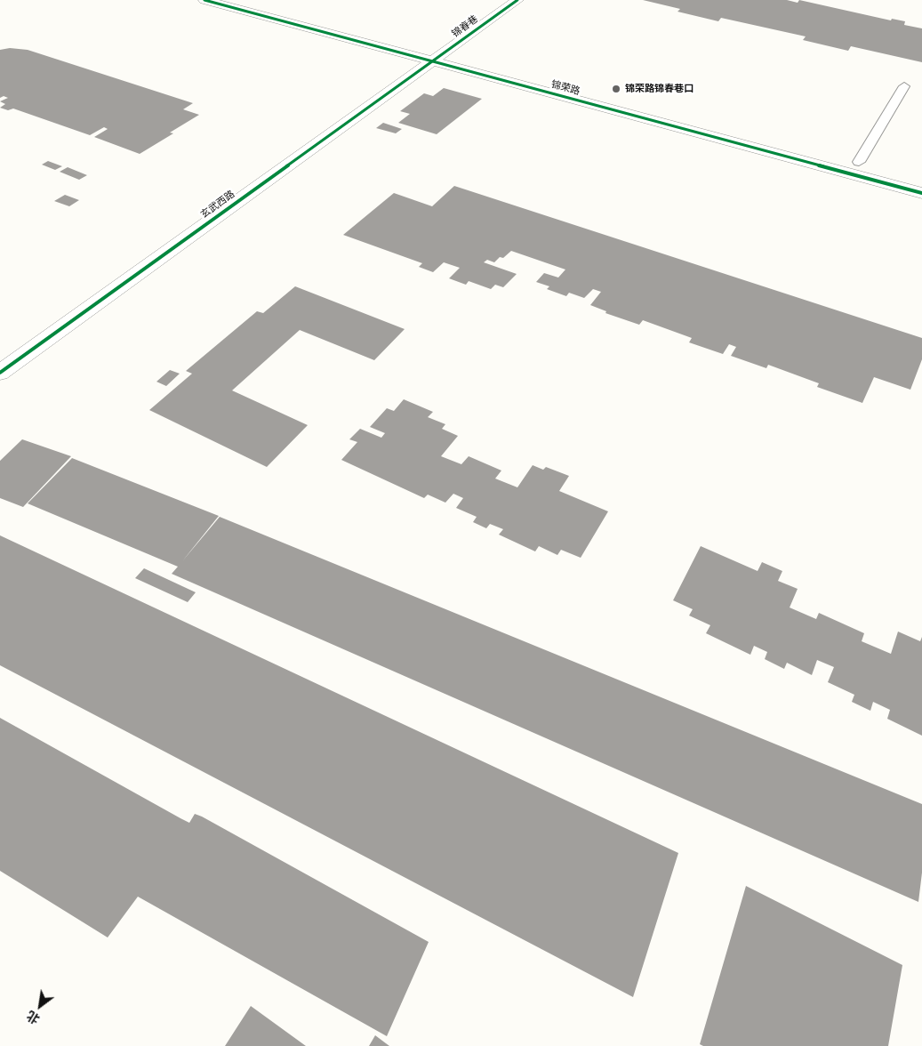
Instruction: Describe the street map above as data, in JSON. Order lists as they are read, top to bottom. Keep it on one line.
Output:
{"streets":{"street":["锦春巷","锦荣路","玄武西路"]},"crossings":[["锦春巷","锦荣路"],["锦春巷","玄武西路"],["锦荣路","玄武西路"]],"places":["锦荣路锦春巷口"],"north":"bottom left"}
